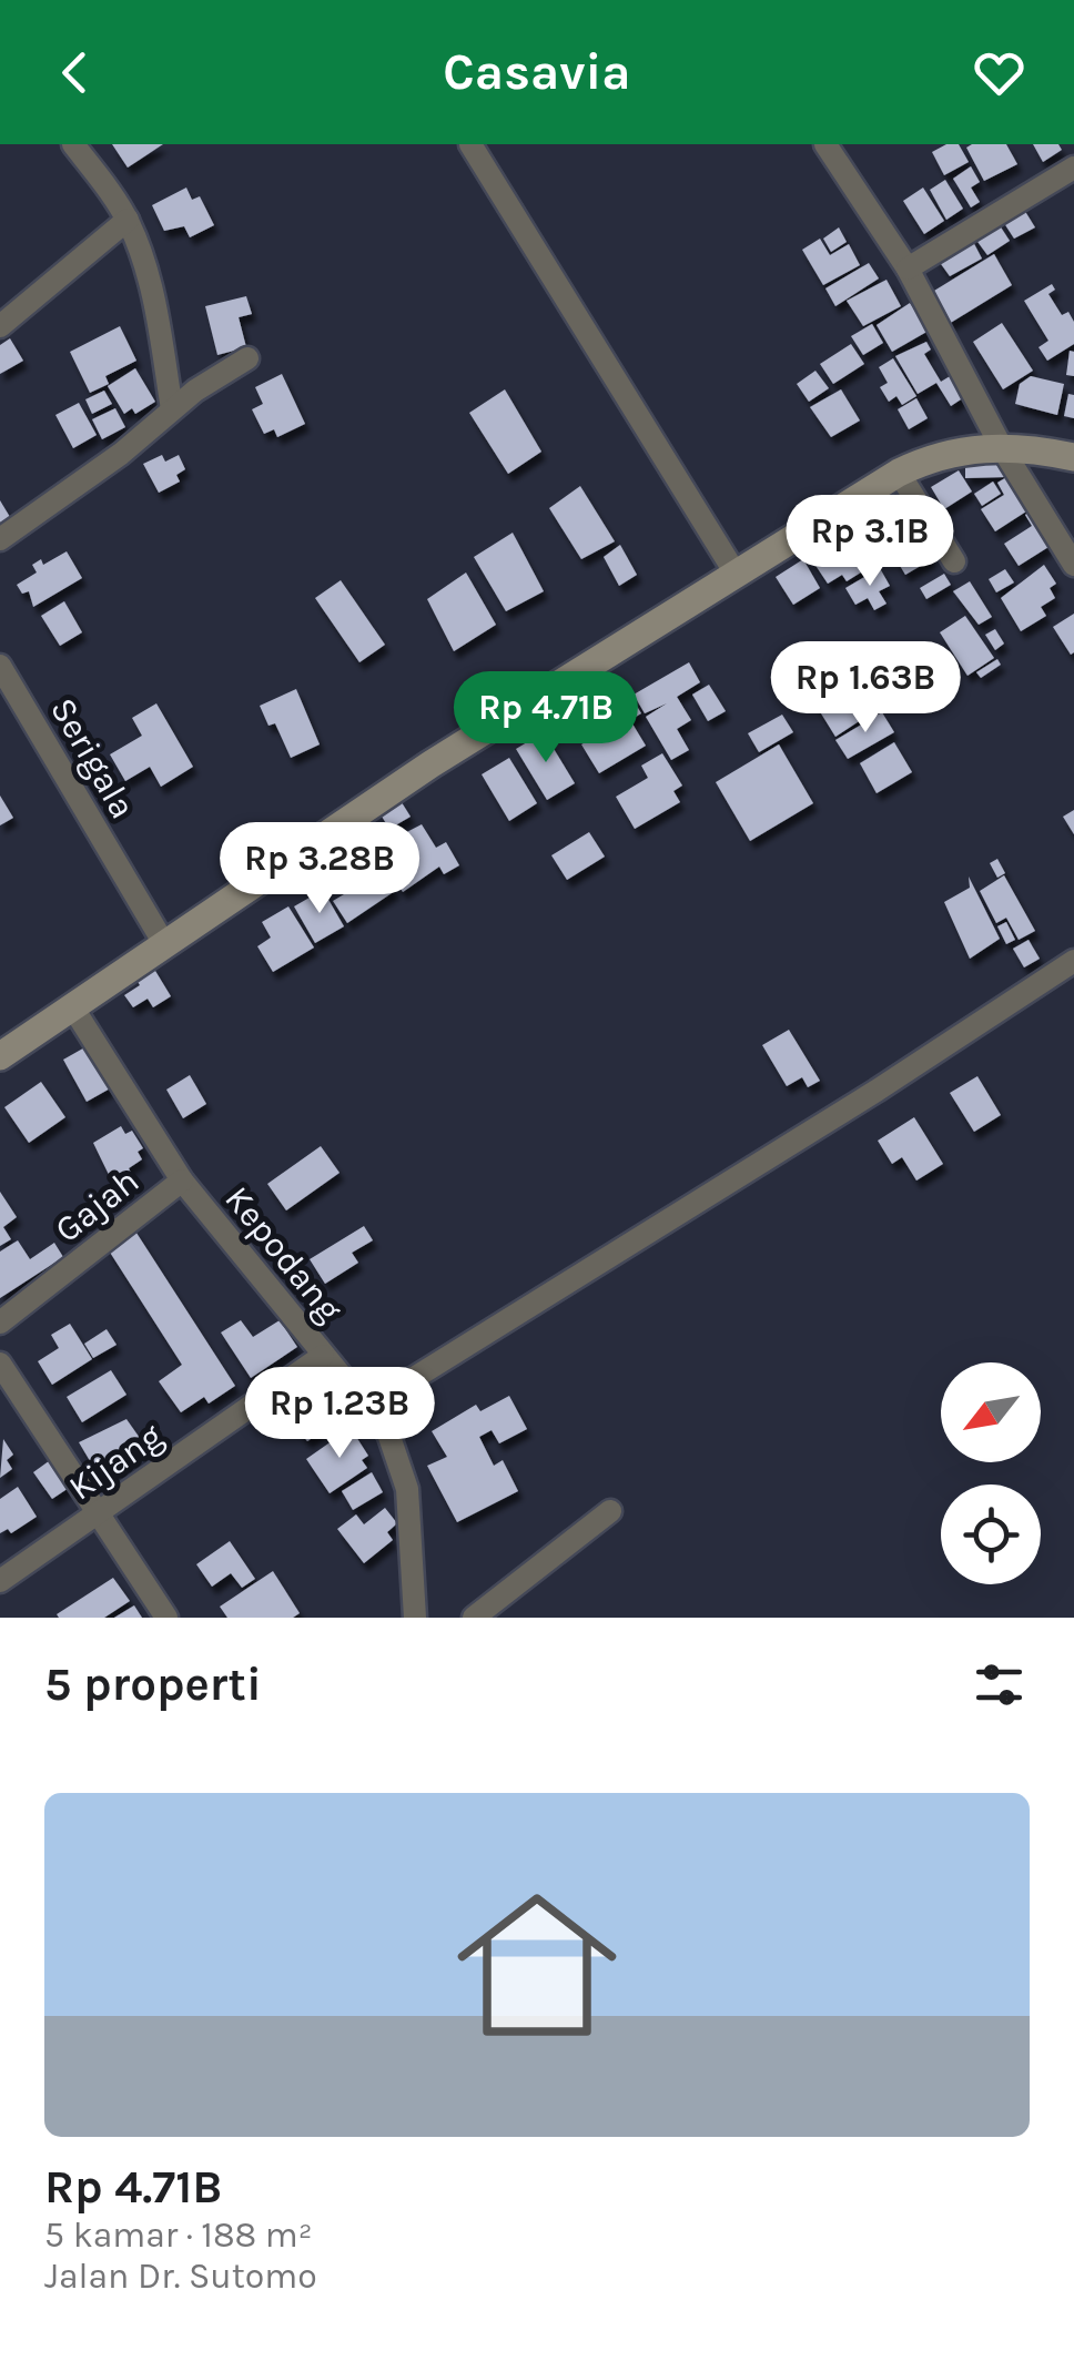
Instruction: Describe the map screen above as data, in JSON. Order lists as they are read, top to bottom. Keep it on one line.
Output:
{"streets":{"street":["Serigala","Gajah","Kepodang","Kijang"]},"crossings":[["Gajah","Kepodang"],["Kepodang","Kijang"]],"north":"bottom left","page":{"header":"Casavia","price":["Rp 3.1B","Rp 1.63B","Rp 4.71B","Rp 3.28B","Rp 1.23B"],"heading":"5 properti","list":[{"name":"Rp 4.71B","note":"5 kamar · 188 m² · Jalan Dr. Sutomo"}]}}
